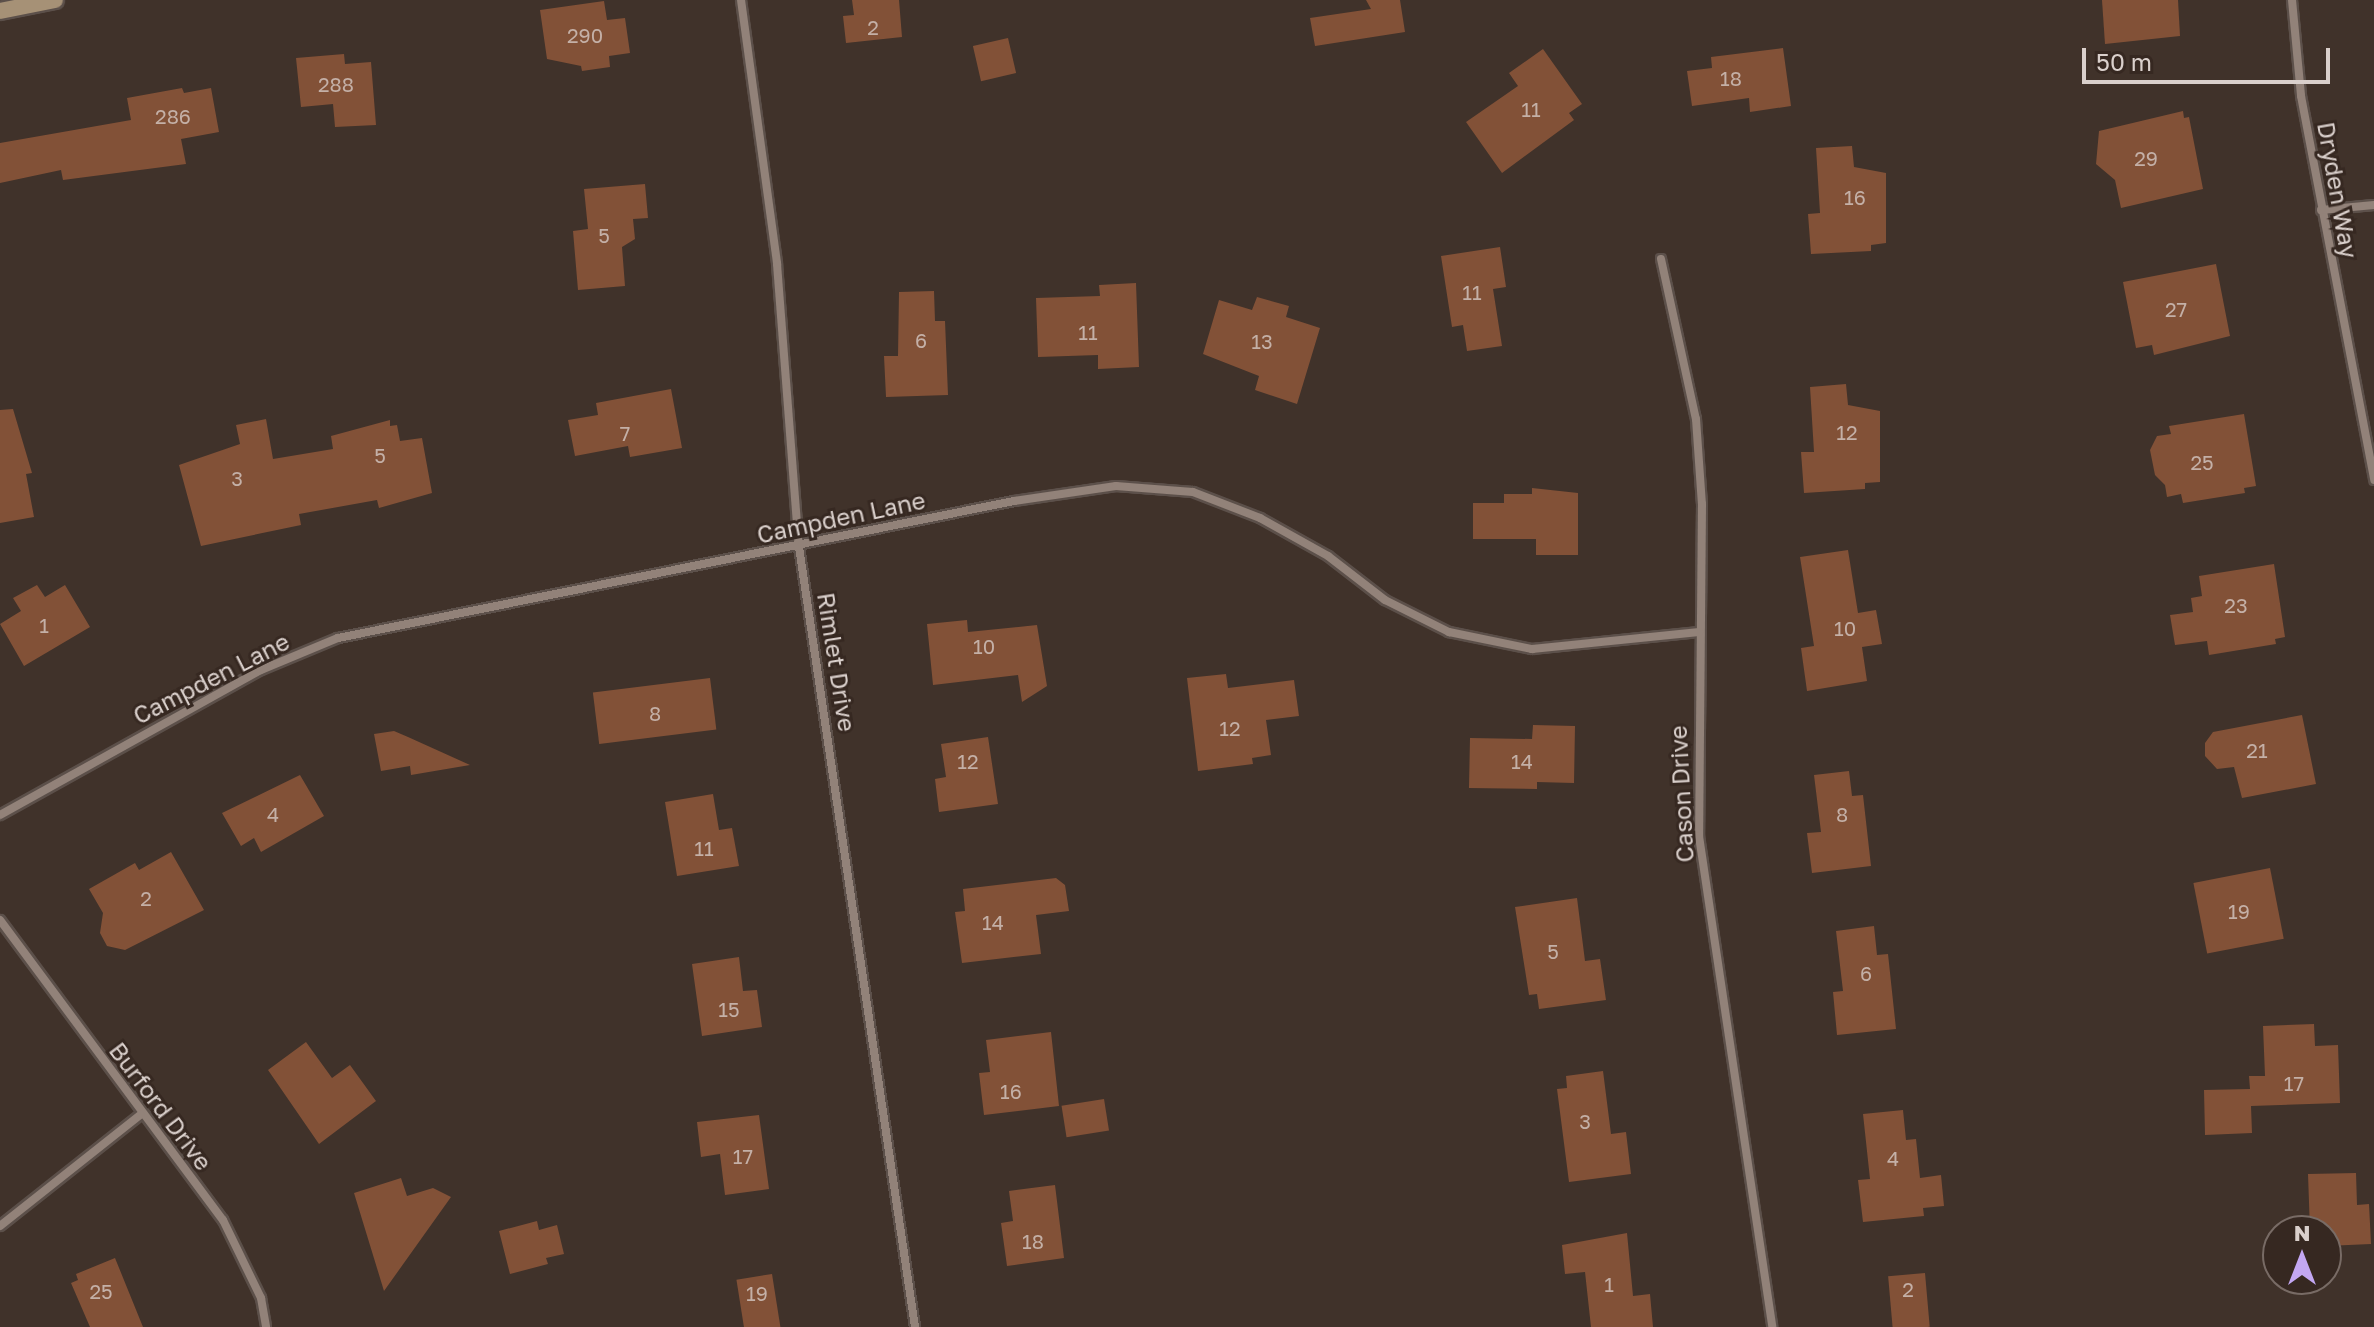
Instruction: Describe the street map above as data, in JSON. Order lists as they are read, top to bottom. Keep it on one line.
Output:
{"streets":{"street":["Dryden Way","Campden Lane","Rimlet Drive","Cason Drive","Burford Drive"]},"crossings":[["Campden Lane","Rimlet Drive"],["Campden Lane","Cason Drive"]],"house_numbers":["2","290","18","288","11","286","29","16","5","11","27","11","6","13","12","7","5","25","3","23","1","10","10","8","12","21","12","14","4","8","11","2","19","14","5","6","15","17","16","3","17","4","18","1","2","25","19"],"scale_bar":"50 m","north":"top"}
